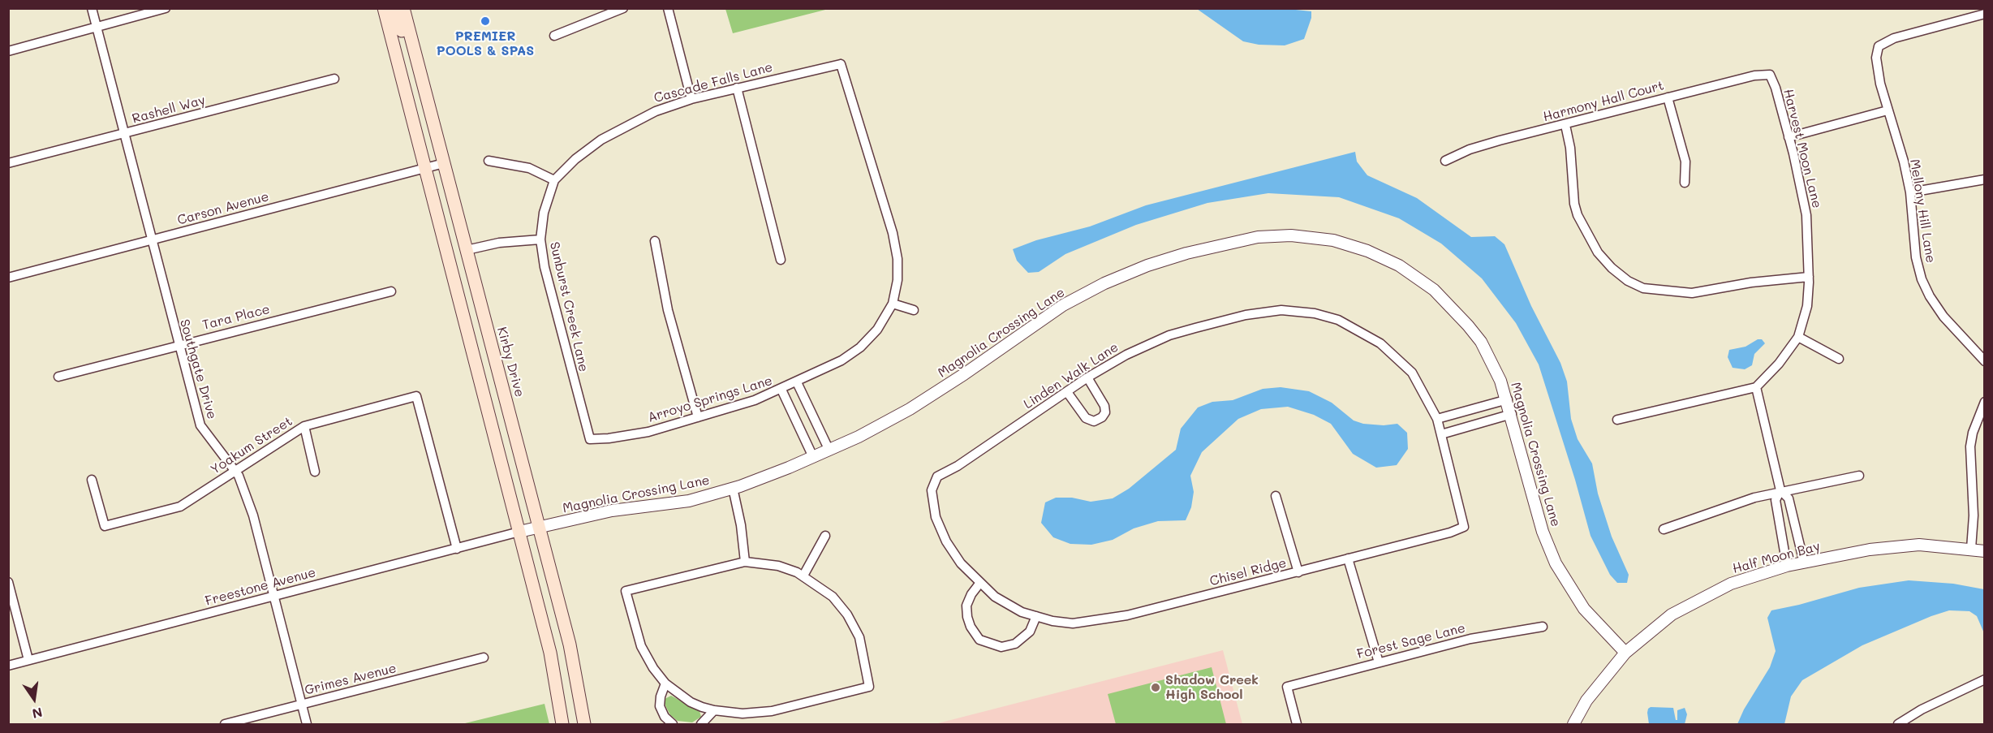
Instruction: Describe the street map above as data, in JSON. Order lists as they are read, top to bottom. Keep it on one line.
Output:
{"streets":{"main road":["Kirby Drive"],"street":["Cascade Falls Lane","Harmony Hall Court","Rashell Way","Harvest Moon Lane","Carson Avenue","Mellony Hill Lane","Sunburst Creek Lane","Tara Place","Magnolia Crossing Lane","Southgate Drive","Linden Walk Lane","Arroyo Springs Lane","Yoakum Street","Half Moon Bay","Chisel Ridge","Freestone Avenue","Forest Sage Lane","Grimes Avenue"]},"crossings":[["Cascade Falls Lane","Sunburst Creek Lane"],["Cascade Falls Lane","Arroyo Springs Lane"],["Harmony Hall Court","Harvest Moon Lane"],["Rashell Way","Southgate Drive"],["Carson Avenue","Kirby Drive"],["Carson Avenue","Southgate Drive"],["Sunburst Creek Lane","Arroyo Springs Lane"],["Tara Place","Southgate Drive"],["Magnolia Crossing Lane","Kirby Drive"],["Magnolia Crossing Lane","Half Moon Bay"],["Magnolia Crossing Lane","Freestone Avenue"],["Southgate Drive","Yoakum Street"],["Southgate Drive","Freestone Avenue"],["Southgate Drive","Grimes Avenue"],["Linden Walk Lane","Chisel Ridge"],["Yoakum Street","Freestone Avenue"]],"places":["PREMIER POOLS & SPAS","Shadow Creek High School"],"north":"bottom"}
